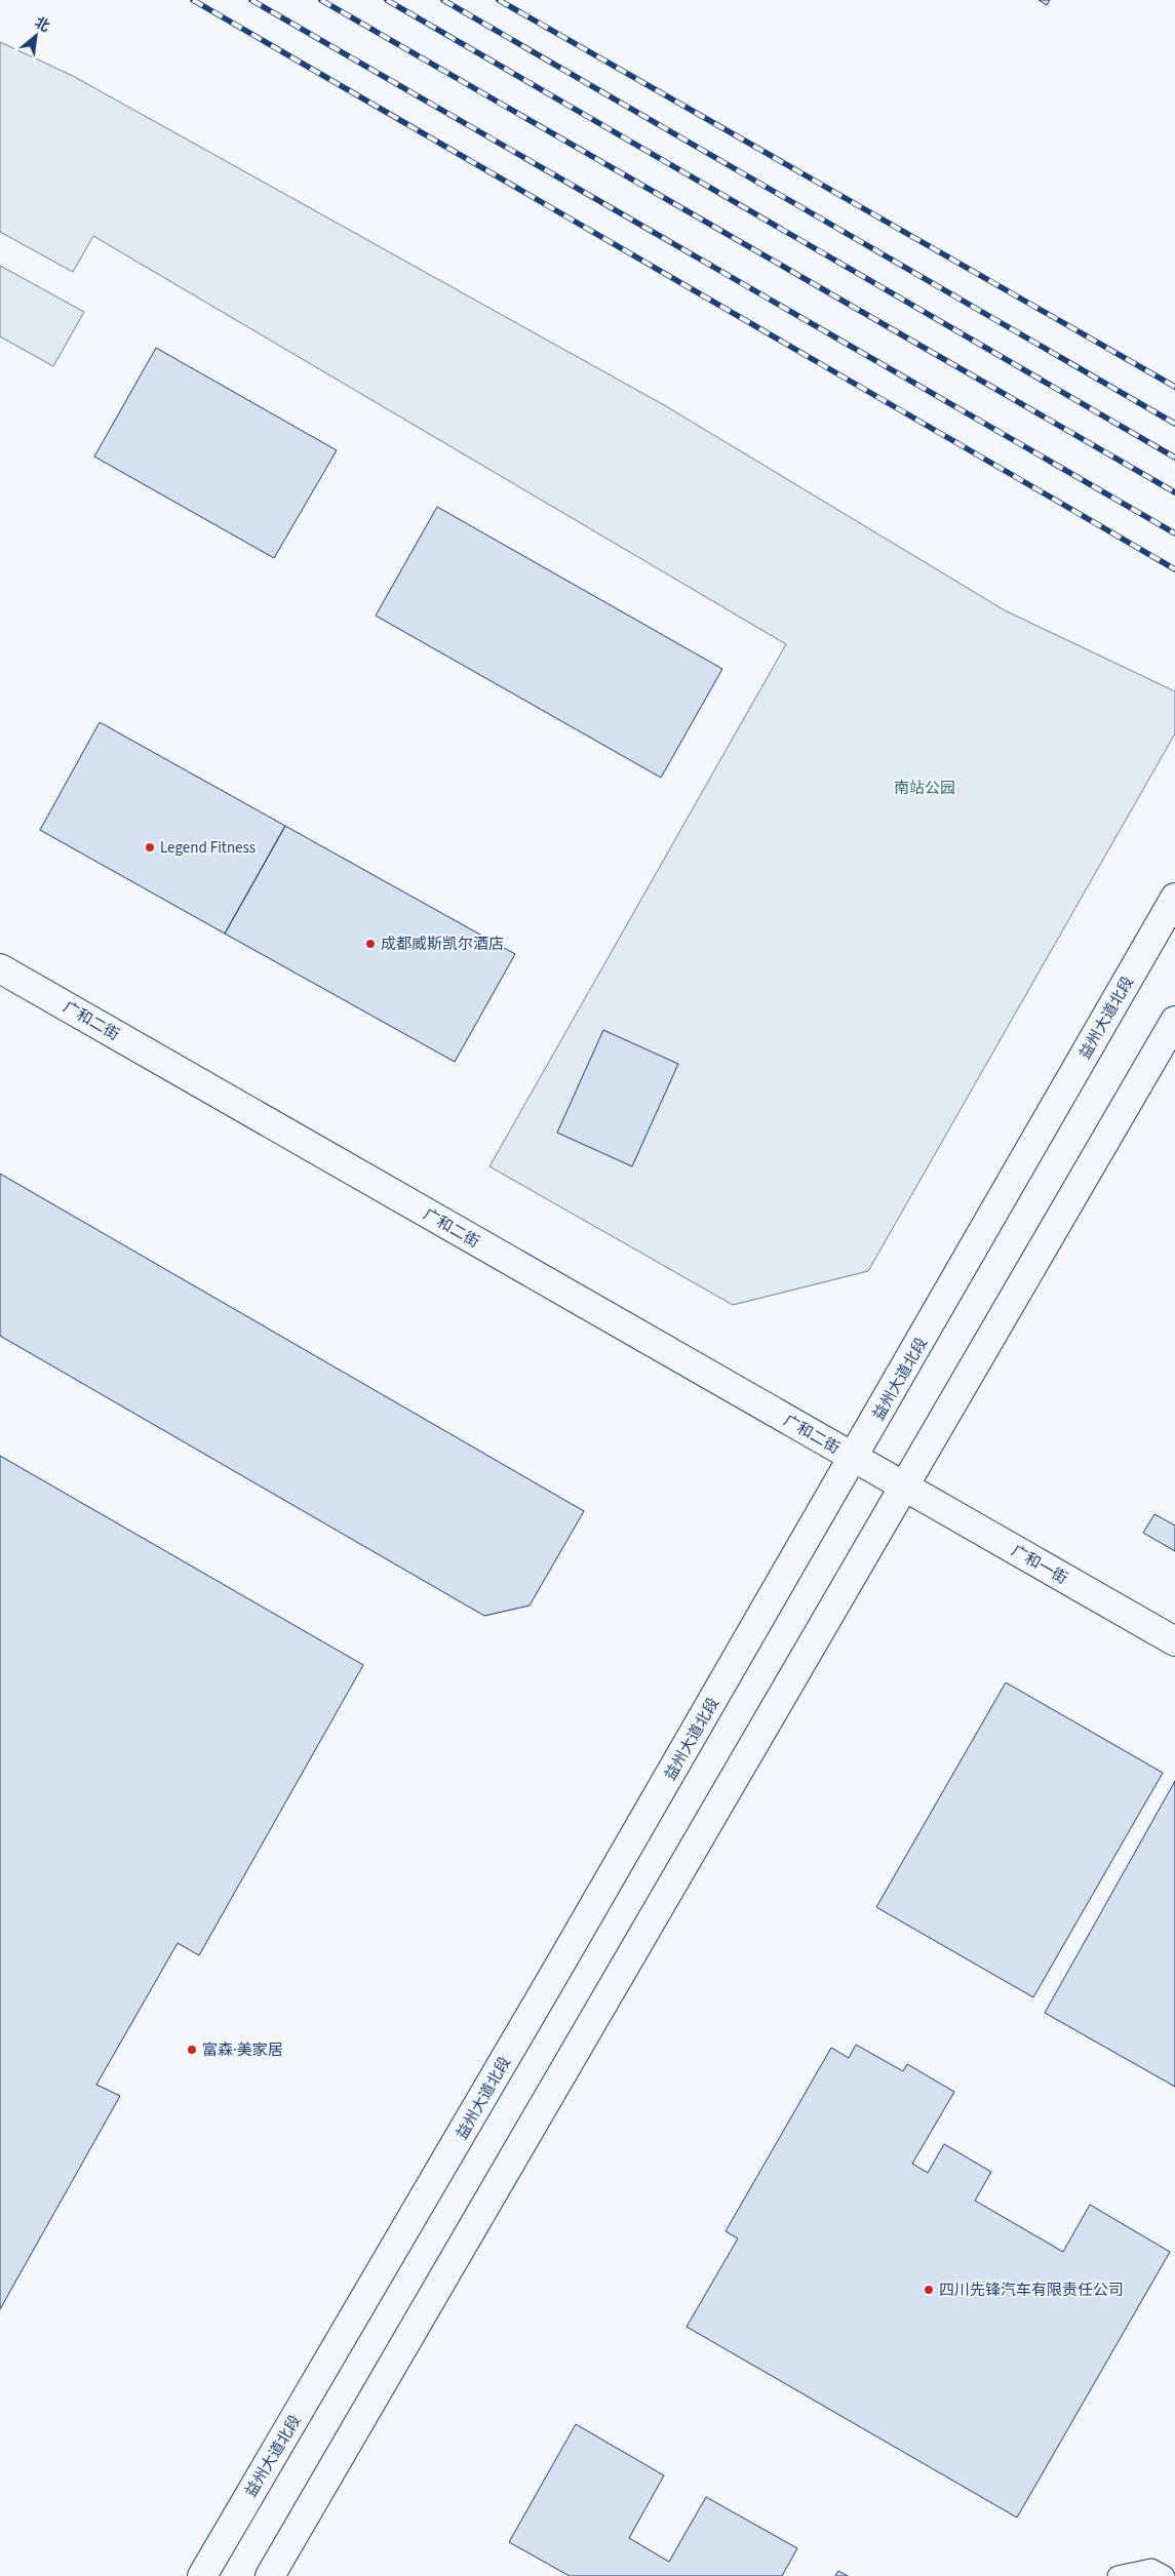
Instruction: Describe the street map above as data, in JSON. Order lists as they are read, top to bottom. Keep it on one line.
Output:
{"streets":{"main road":["益州大道北段","广和二街","广和一街"]},"crossings":[["益州大道北段","广和二街"],["广和二街","广和一街"]],"parks":["南站公园"],"places":["Legend Fitness","成都威斯凯尔酒店","富森·美家居","四川先锋汽车有限责任公司"],"north":"top right"}
